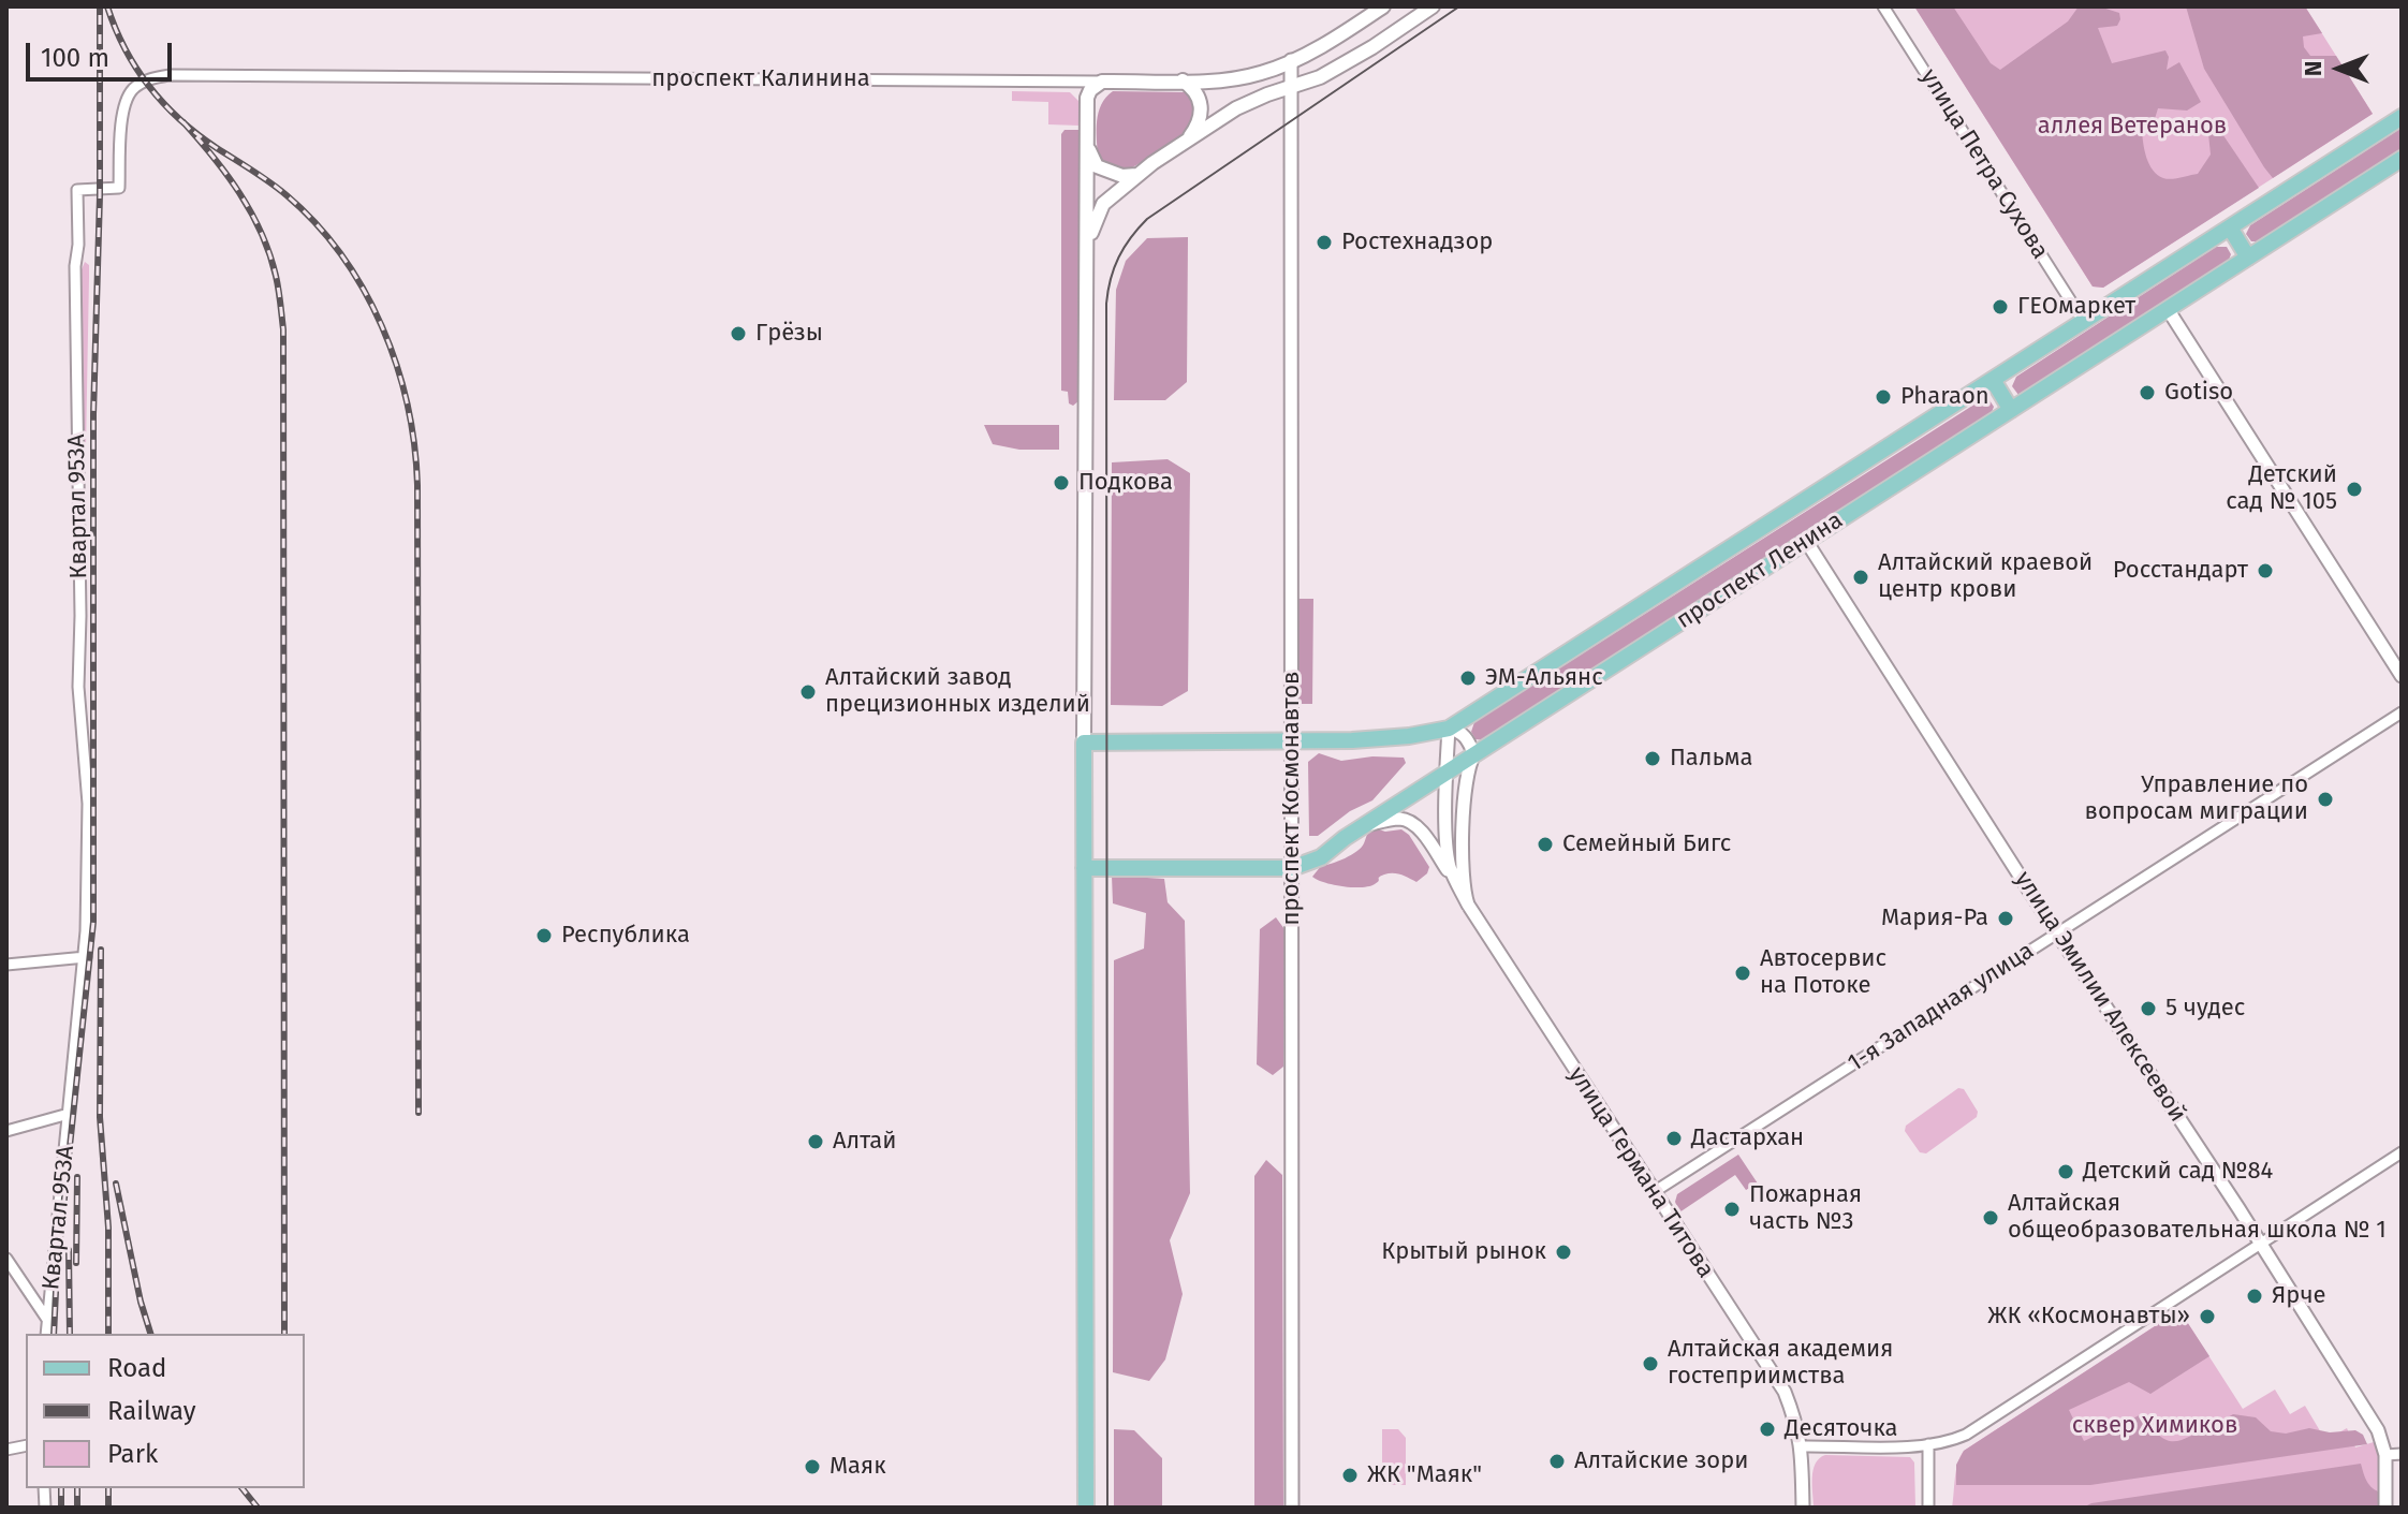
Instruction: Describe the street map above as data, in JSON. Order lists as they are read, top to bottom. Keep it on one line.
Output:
{"streets":{"main road":["проспект Калинина","проспект Ленина"],"street":["улица Петра Сухова","Квартал 953А","проспект Космонавтов","улица Эмилии Алексеевой","1-я Западная улица","улица Германа Титова"]},"crossings":[["проспект Калинина","Квартал 953А"],["проспект Калинина","проспект Космонавтов"],["улица Петра Сухова","проспект Ленина"],["проспект Ленина","проспект Космонавтов"],["проспект Ленина","улица Эмилии Алексеевой"],["улица Эмилии Алексеевой","1-я Западная улица"],["1-я Западная улица","улица Германа Титова"]],"parks":["аллея Ветеранов","сквер Химиков"],"places":["Ростехнадзор","ГЕОмаркет","Грёзы","Gotiso","Pharaon","Подкова","Детский сад № 105","Росстандарт","Алтайский краевой центр крови","ЭМ-Альянс","Алтайский завод прецизионных изделий","Пальма","Управление по вопросам миграции","Семейный Бигс","Мария-Ра","Республика","Автосервис на Потоке","5 чудес","Дастархан","Алтай","Детский сад №84","Пожарная часть №3","Алтайская общеобразовательная школа № 1","Крытый рынок","Ярче","ЖК «Космонавты»","Алтайская академия гостеприимства","Десяточка","Алтайские зори","Маяк","ЖК \"Маяк\""],"legend":["Road","Railway","Park"],"scale_bar":"100 m","north":"left"}
